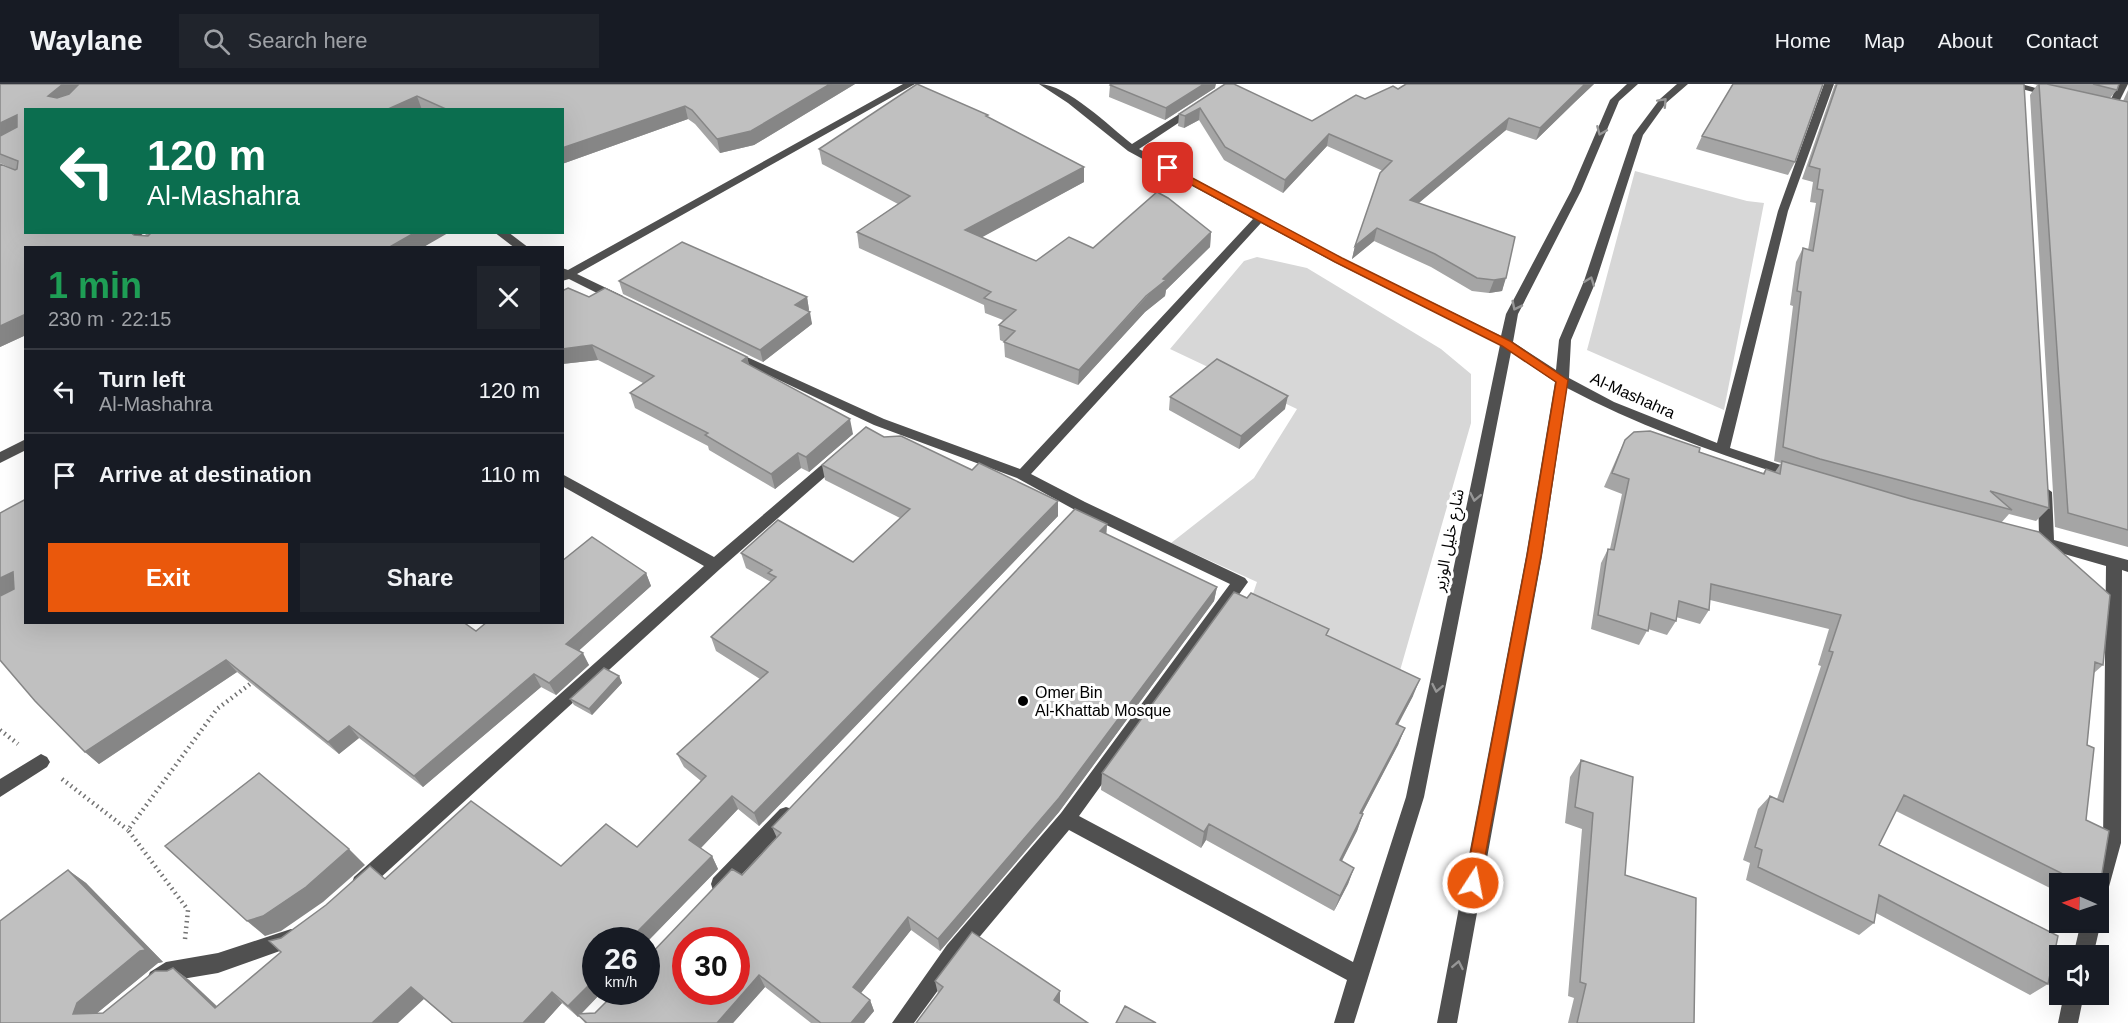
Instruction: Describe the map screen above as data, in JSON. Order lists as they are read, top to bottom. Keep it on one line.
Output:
{"streets":{"street":["Al-Mashahra","شارع خليل الوزير"]},"crossings":[["Al-Mashahra","شارع خليل الوزير"]],"places":["Omer Bin Al-Khattab Mosque"],"north":"left","page":{"header":"Waylane","search":"Search here","nav":["Home","Map","About","Contact"],"turn":["120 m","Al-Mashahra"],"heading":["1 min","230 m · 22:15"],"list":[{"name":"Turn left","note":"Al-Mashahra","value":"120 m"},{"name":"Arrive at destination","value":"110 m"}],"buttons":["Exit","Share"],"speed":"26 km/h","limit":"30"}}
